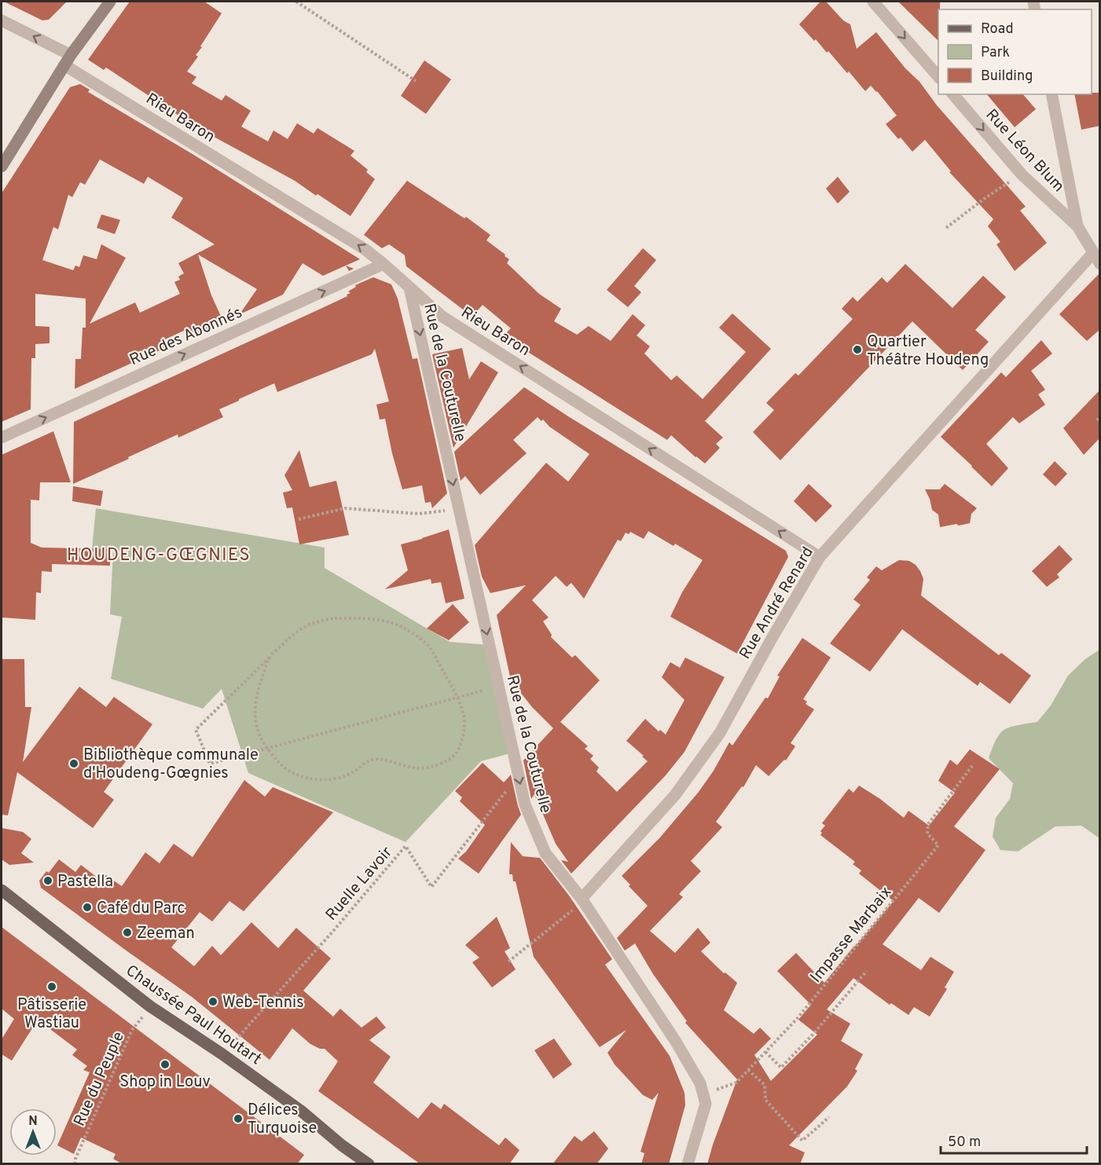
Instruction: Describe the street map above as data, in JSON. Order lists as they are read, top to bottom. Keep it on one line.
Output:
{"streets":{"main road":["Chaussée Paul Houtart"],"street":["Rieu Baron","Rue Léon Blum","Rue des Abonnés","Rue de la Couturelle","Rue André Renard"],"path":["Ruelle Lavoir","Impasse Marbaix","Rue du Peuple"]},"crossings":[["Rieu Baron","Rue des Abonnés"],["Rieu Baron","Rue de la Couturelle"],["Rieu Baron","Rue André Renard"],["Rue de la Couturelle","Rue André Renard"],["Rue de la Couturelle","Ruelle Lavoir"],["Rue de la Couturelle","Impasse Marbaix"],["Ruelle Lavoir","Chaussée Paul Houtart"],["Chaussée Paul Houtart","Rue du Peuple"]],"one_way":["Rieu Baron","Rue Léon Blum","Rue des Abonnés","Rue de la Couturelle"],"districts":["HOUDENG-GŒGNIES"],"places":["Quartier Théâtre Houdeng","Bibliothèque communale d'Houdeng-Gœgnies","Pastella","Café du Parc","Zeeman","Pâtisserie Wastiau","Web-Tennis","Shop in Louv","Délices Turquoise"],"legend":["Road","Park","Building"],"scale_bar":"50 m","north":"top"}
